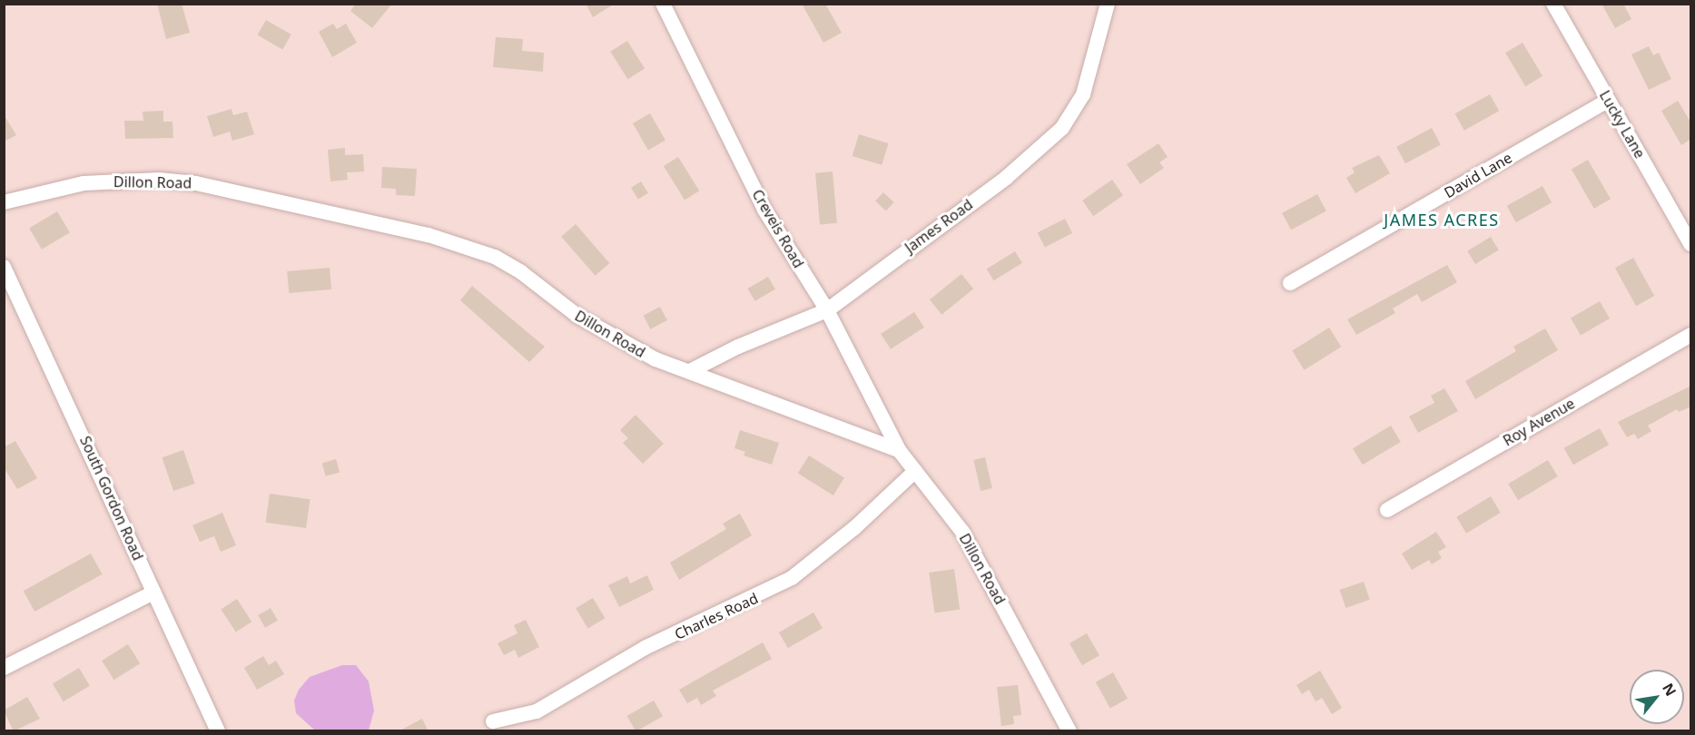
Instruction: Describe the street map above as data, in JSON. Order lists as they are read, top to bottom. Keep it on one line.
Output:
{"streets":{"street":["Lucky Lane","David Lane","Dillon Road","James Road","Creveis Road","Roy Avenue","South Gordon Road","Charles Road"]},"crossings":[["Lucky Lane","David Lane"],["Dillon Road","James Road"],["Dillon Road","Creveis Road"],["Dillon Road","Charles Road"],["James Road","Creveis Road"]],"districts":["JAMES ACRES"],"north":"top right"}
